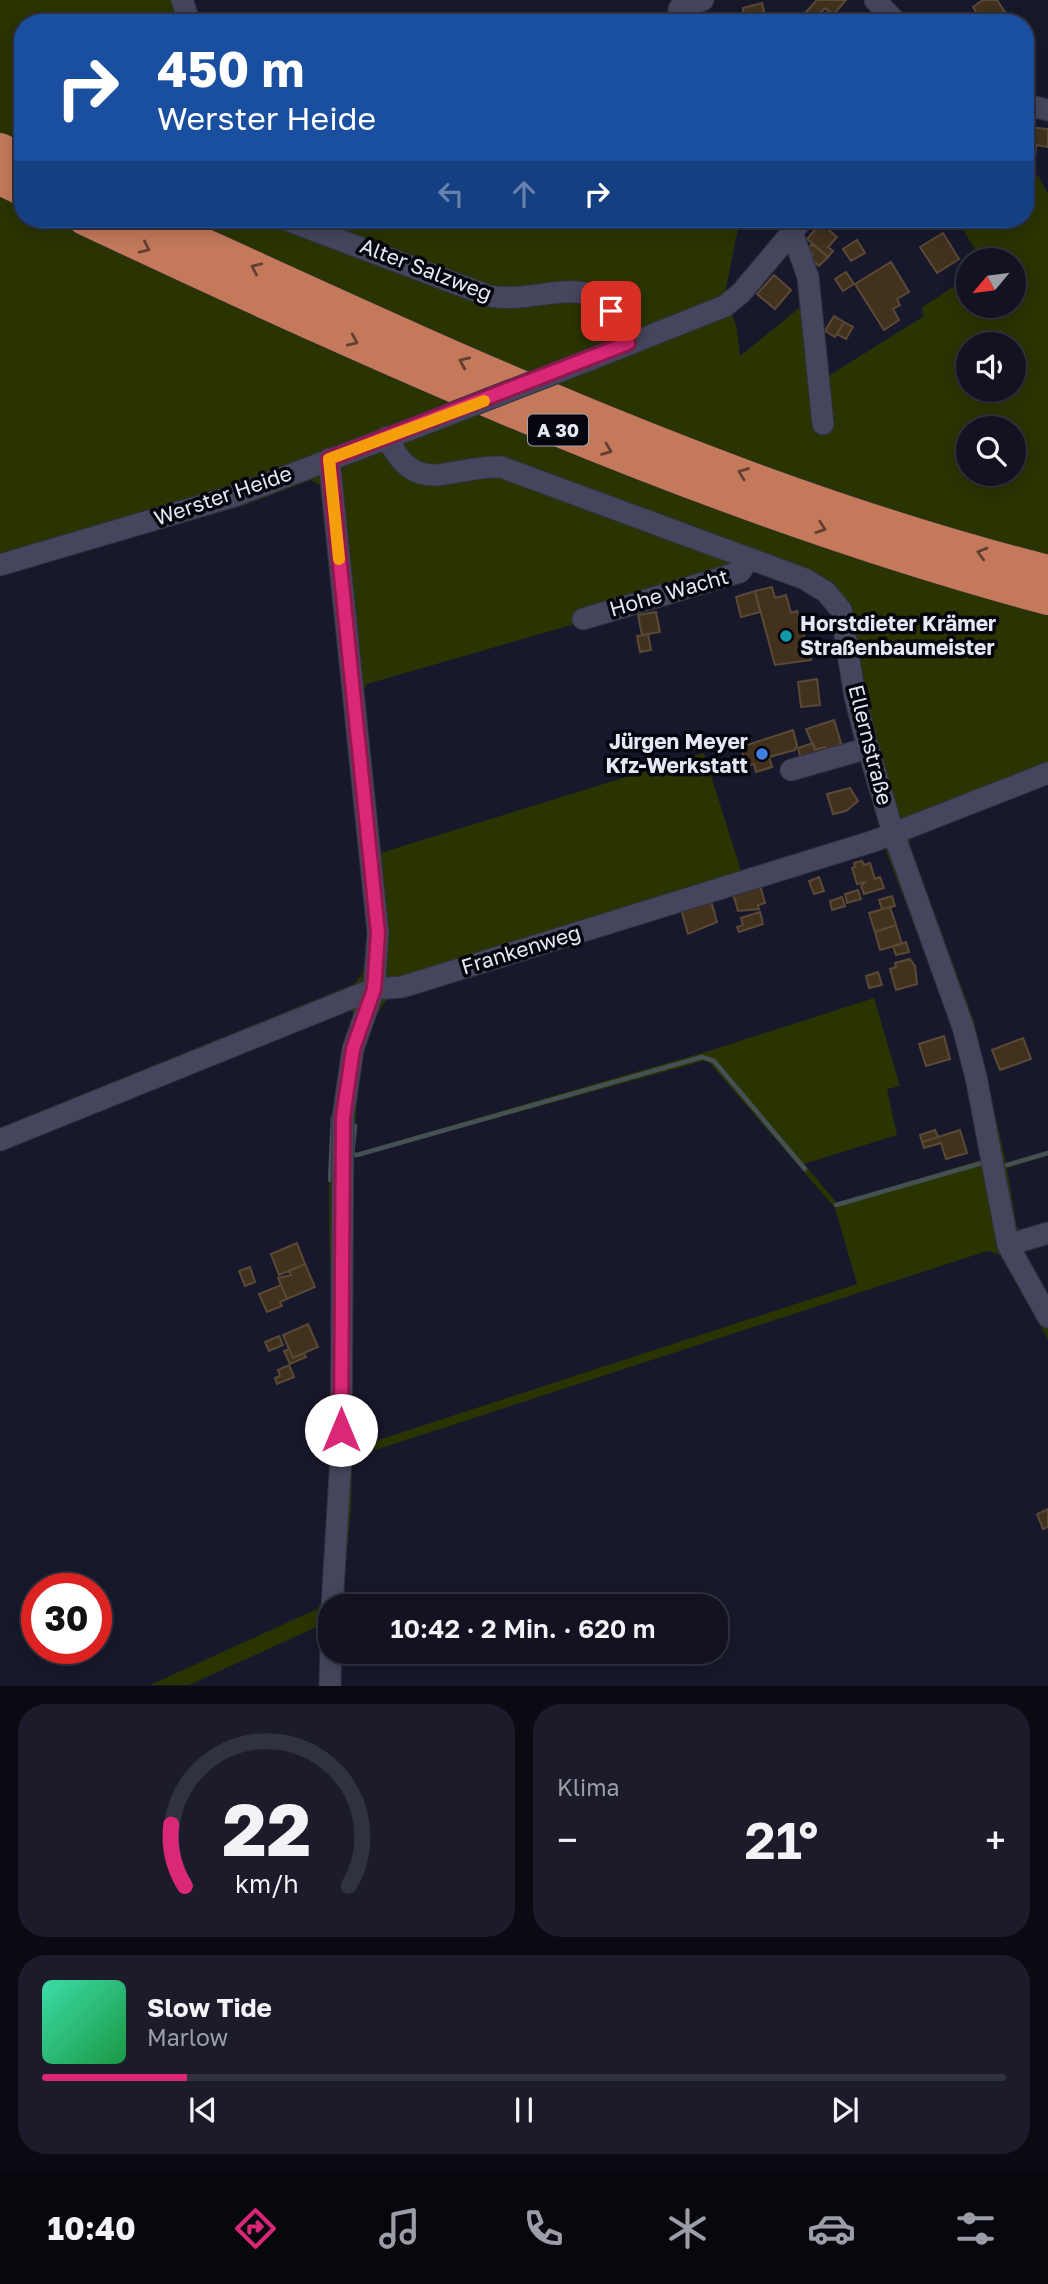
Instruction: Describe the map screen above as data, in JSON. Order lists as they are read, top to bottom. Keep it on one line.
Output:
{"streets":{"highway":["A 30"],"street":["Alter Salzweg","Werster Heide","Hohe Wacht","Ellernstraße","Frankenweg"]},"crossings":[["Alter Salzweg","Werster Heide"],["Werster Heide","Ellernstraße"],["Hohe Wacht","Ellernstraße"],["Ellernstraße","Frankenweg"]],"places":["Horstdieter Krämer Straßenbaumeister","Jürgen Meyer Kfz-Werkstatt"],"north":"bottom left","page":{"turn":["450 m","Werster Heide"],"limit":"30","trip":"10:42 · 2 Min. · 620 m","tile":"Klima","heat":["−","21°","+"],"song":["Slow Tide","Marlow"],"tabs":"10:40","gauge":["22","km/h"]}}
